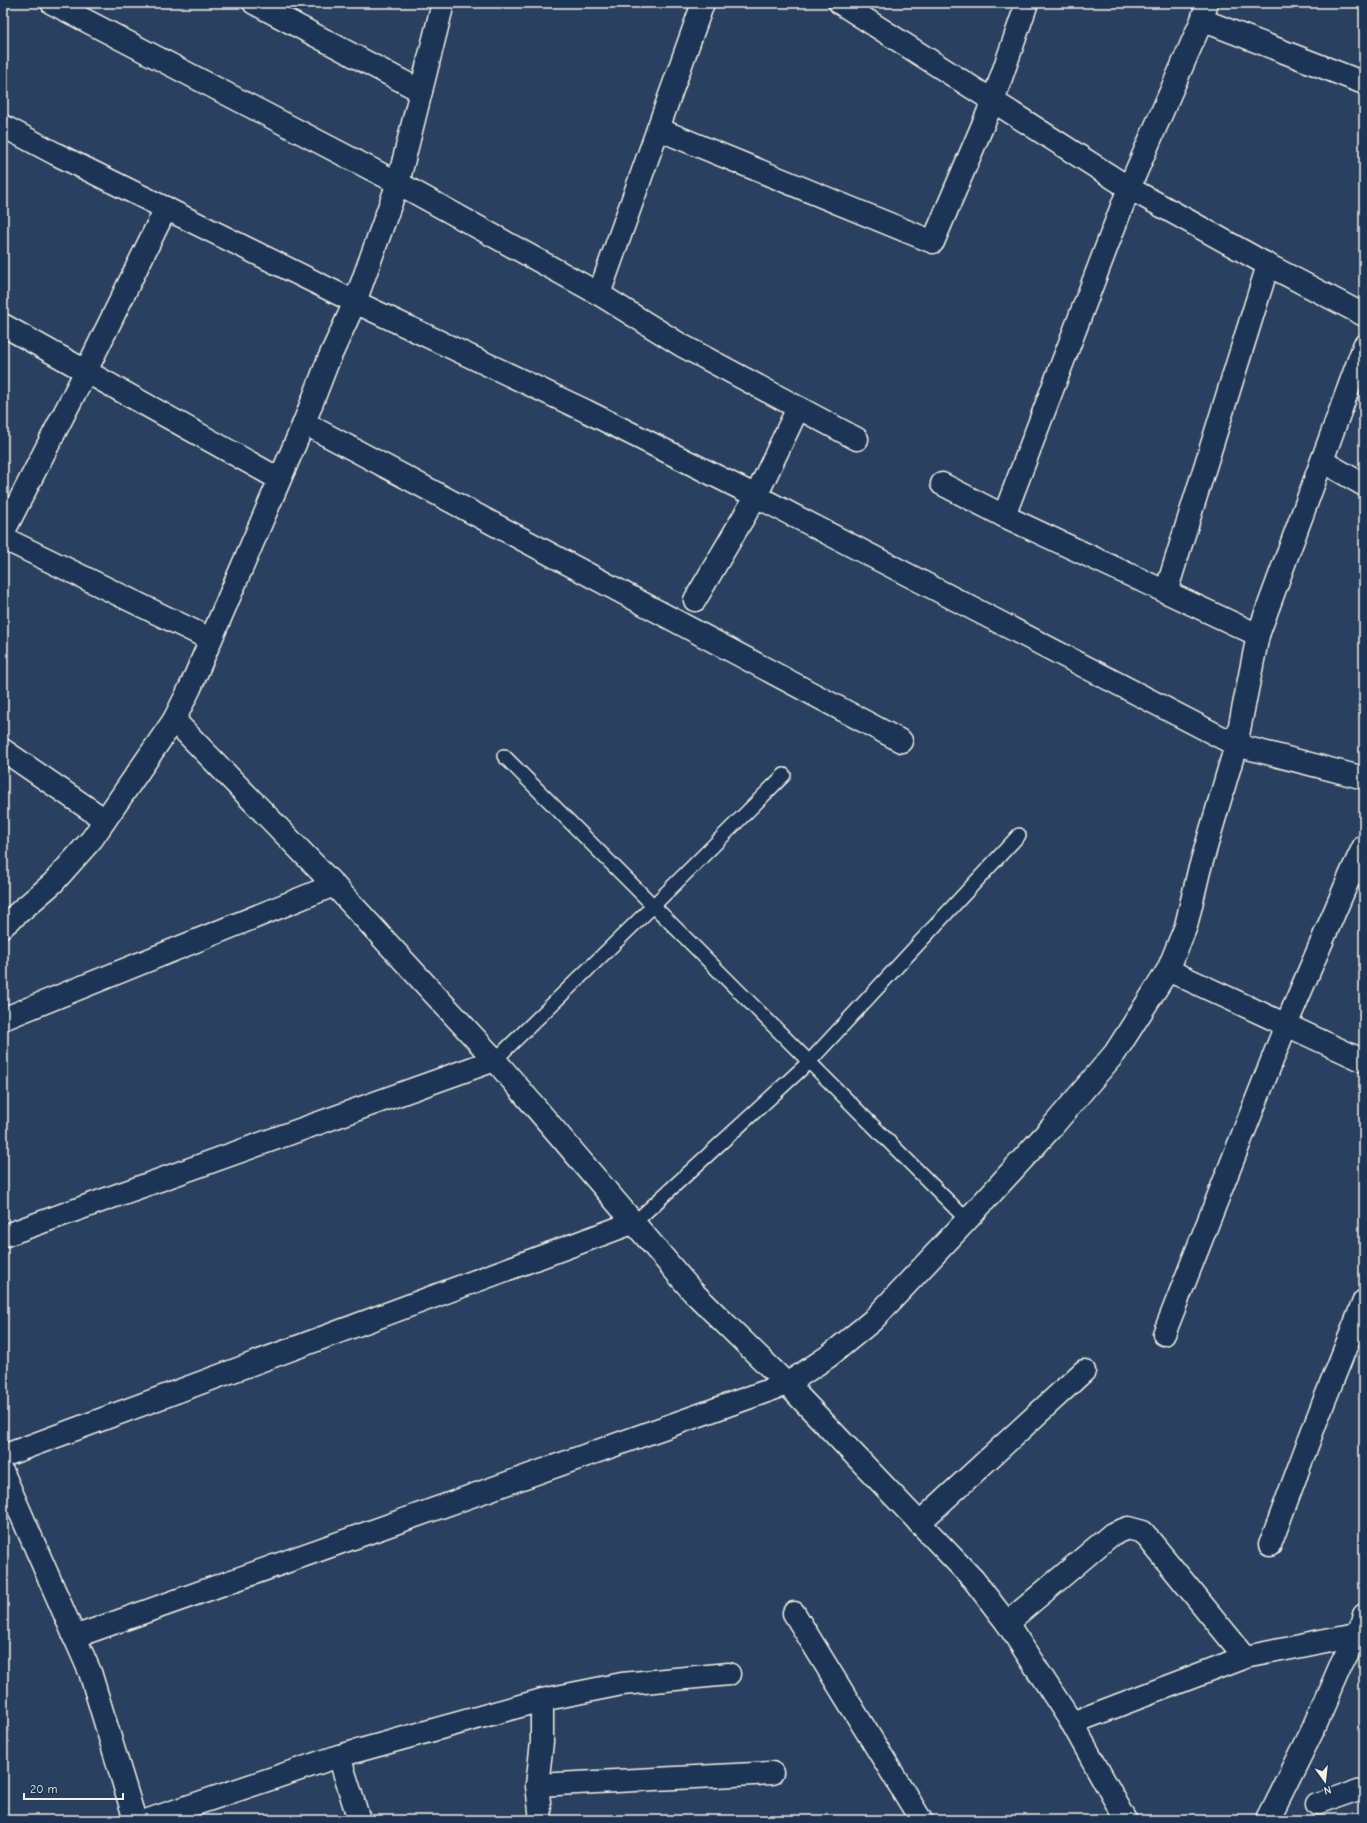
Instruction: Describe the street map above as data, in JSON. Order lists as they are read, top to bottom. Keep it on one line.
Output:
{"scale_bar":"20 m","north":"bottom"}
